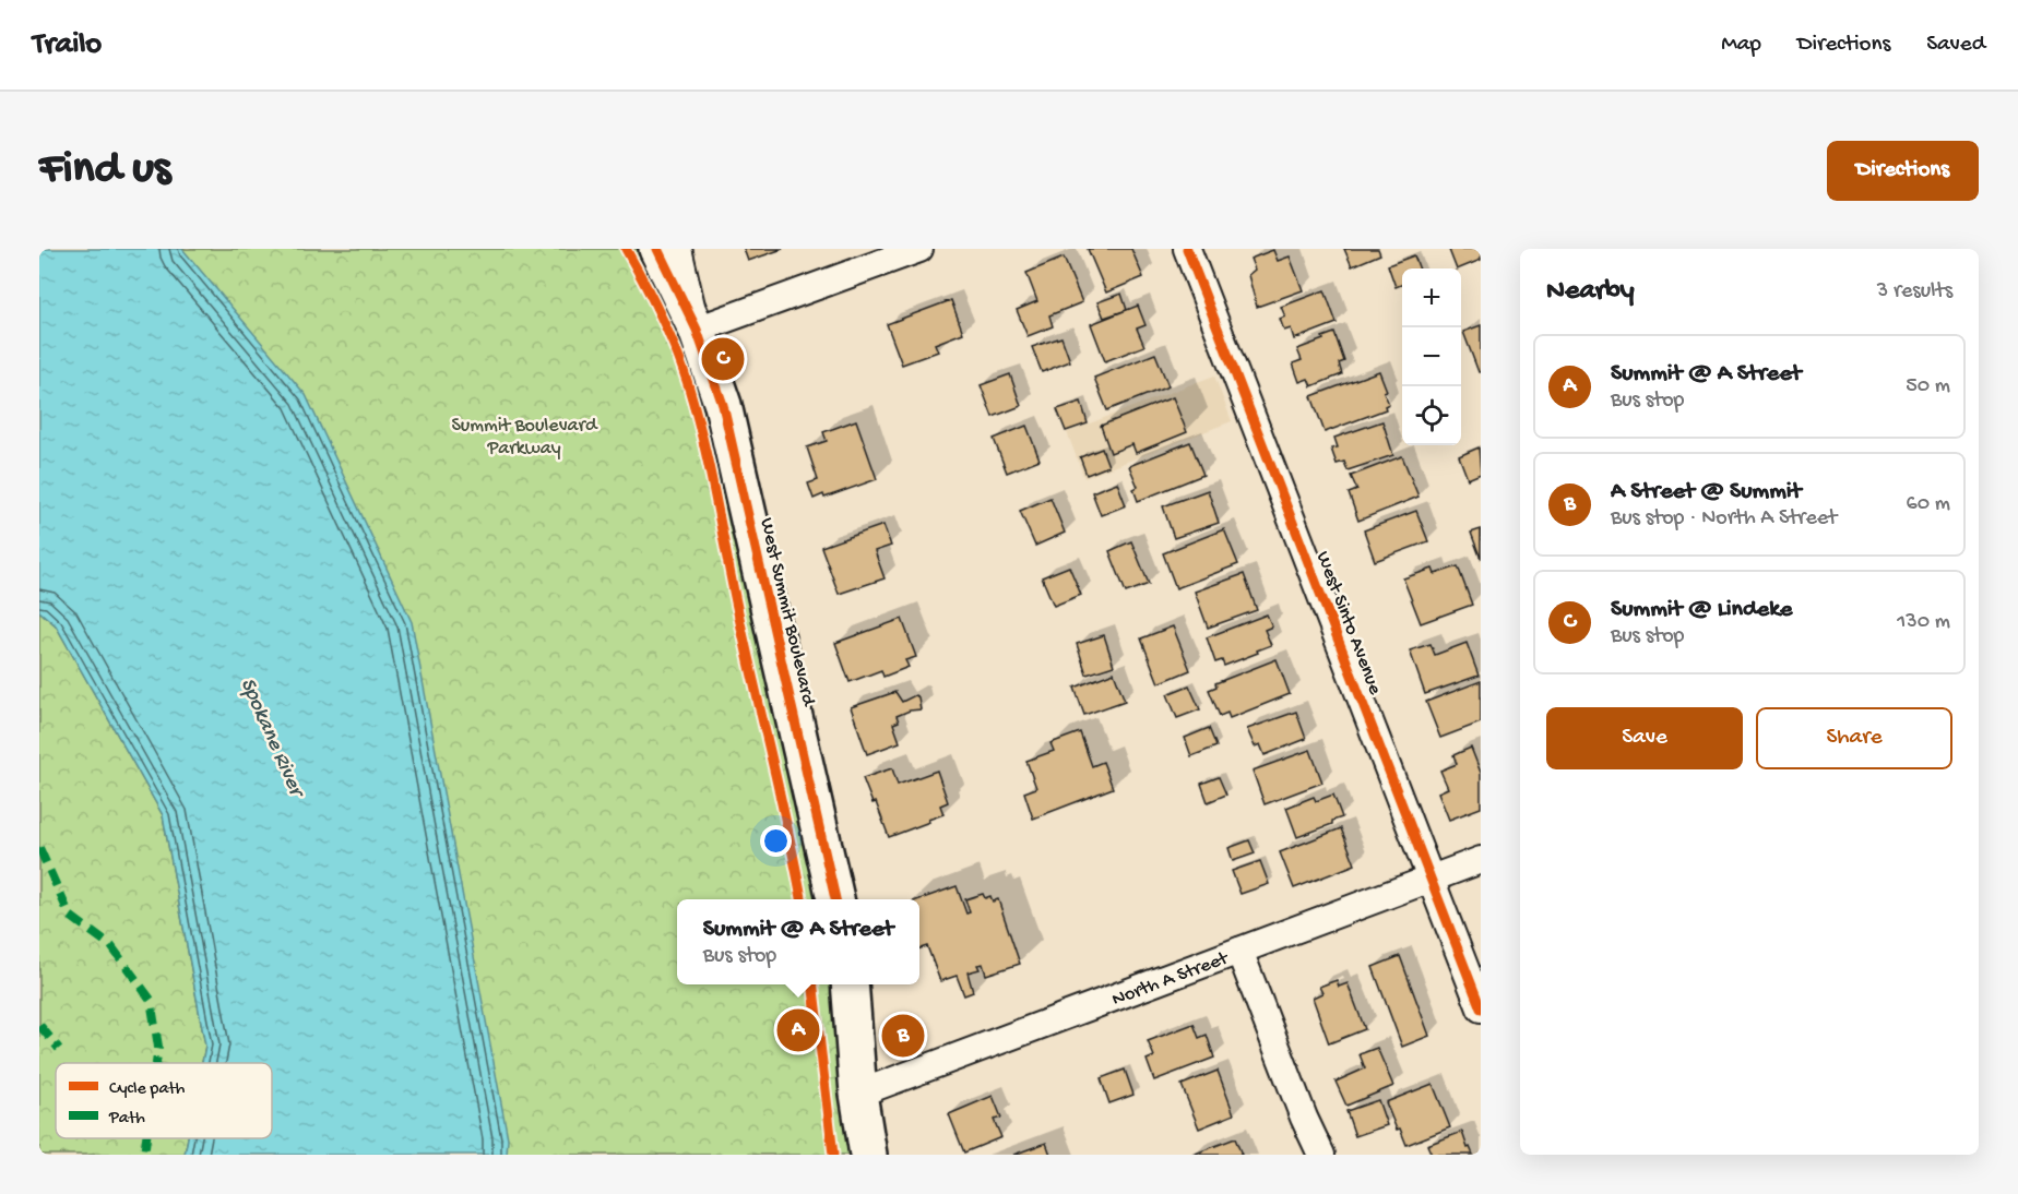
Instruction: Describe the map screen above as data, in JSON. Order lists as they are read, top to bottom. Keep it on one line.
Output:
{"streets":{"street":["West Summit Boulevard","West Sinto Avenue","North A Street"]},"crossings":[["West Sinto Avenue","North A Street"]],"water":["Spokane River"],"parks":["Summit Boulevard Parkway"],"legend":["Cycle path","Path"],"page":{"header":"Trailo","nav":["Map","Directions","Saved"],"buttons":["Directions",["Save","Share"]],"title":"Find us","heading":["Nearby","3 results"],"map_buttons":["+","−"],"list":[{"mark":"A","name":"Summit @ A Street","note":"Bus stop","value":"50 m"},{"mark":"B","name":"A Street @ Summit","note":"Bus stop · North A Street","value":"60 m"},{"mark":"C","name":"Summit @ Lindeke","note":"Bus stop","value":"130 m"}],"pins":["C","A","B"],"popup":["Summit @ A Street","Bus stop"]}}
